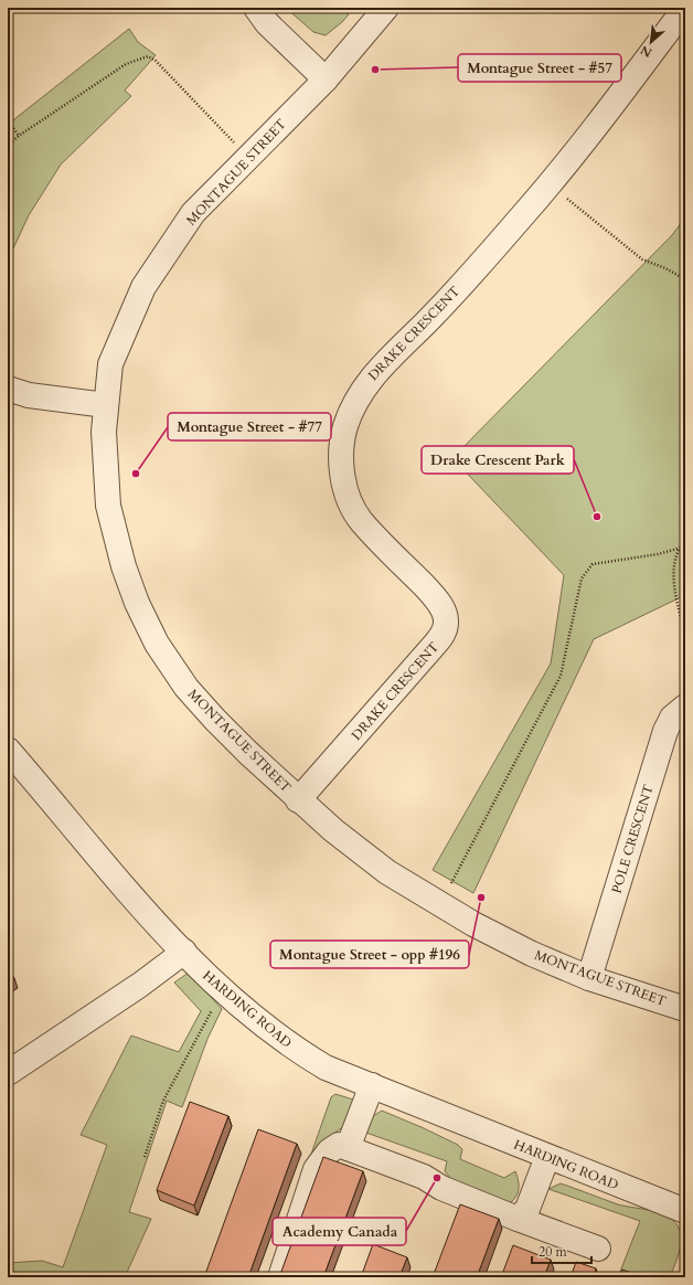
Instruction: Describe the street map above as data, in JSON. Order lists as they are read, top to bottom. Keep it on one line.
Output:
{"streets":{"street":["MONTAGUE STREET","DRAKE CRESCENT","POLE CRESCENT","HARDING ROAD"]},"crossings":[["MONTAGUE STREET","DRAKE CRESCENT"],["MONTAGUE STREET","POLE CRESCENT"]],"places":["Montague Street - #57","Montague Street - #77","Drake Crescent Park","Montague Street - opp #196","Academy Canada"],"scale_bar":"20 m","north":"bottom left"}
